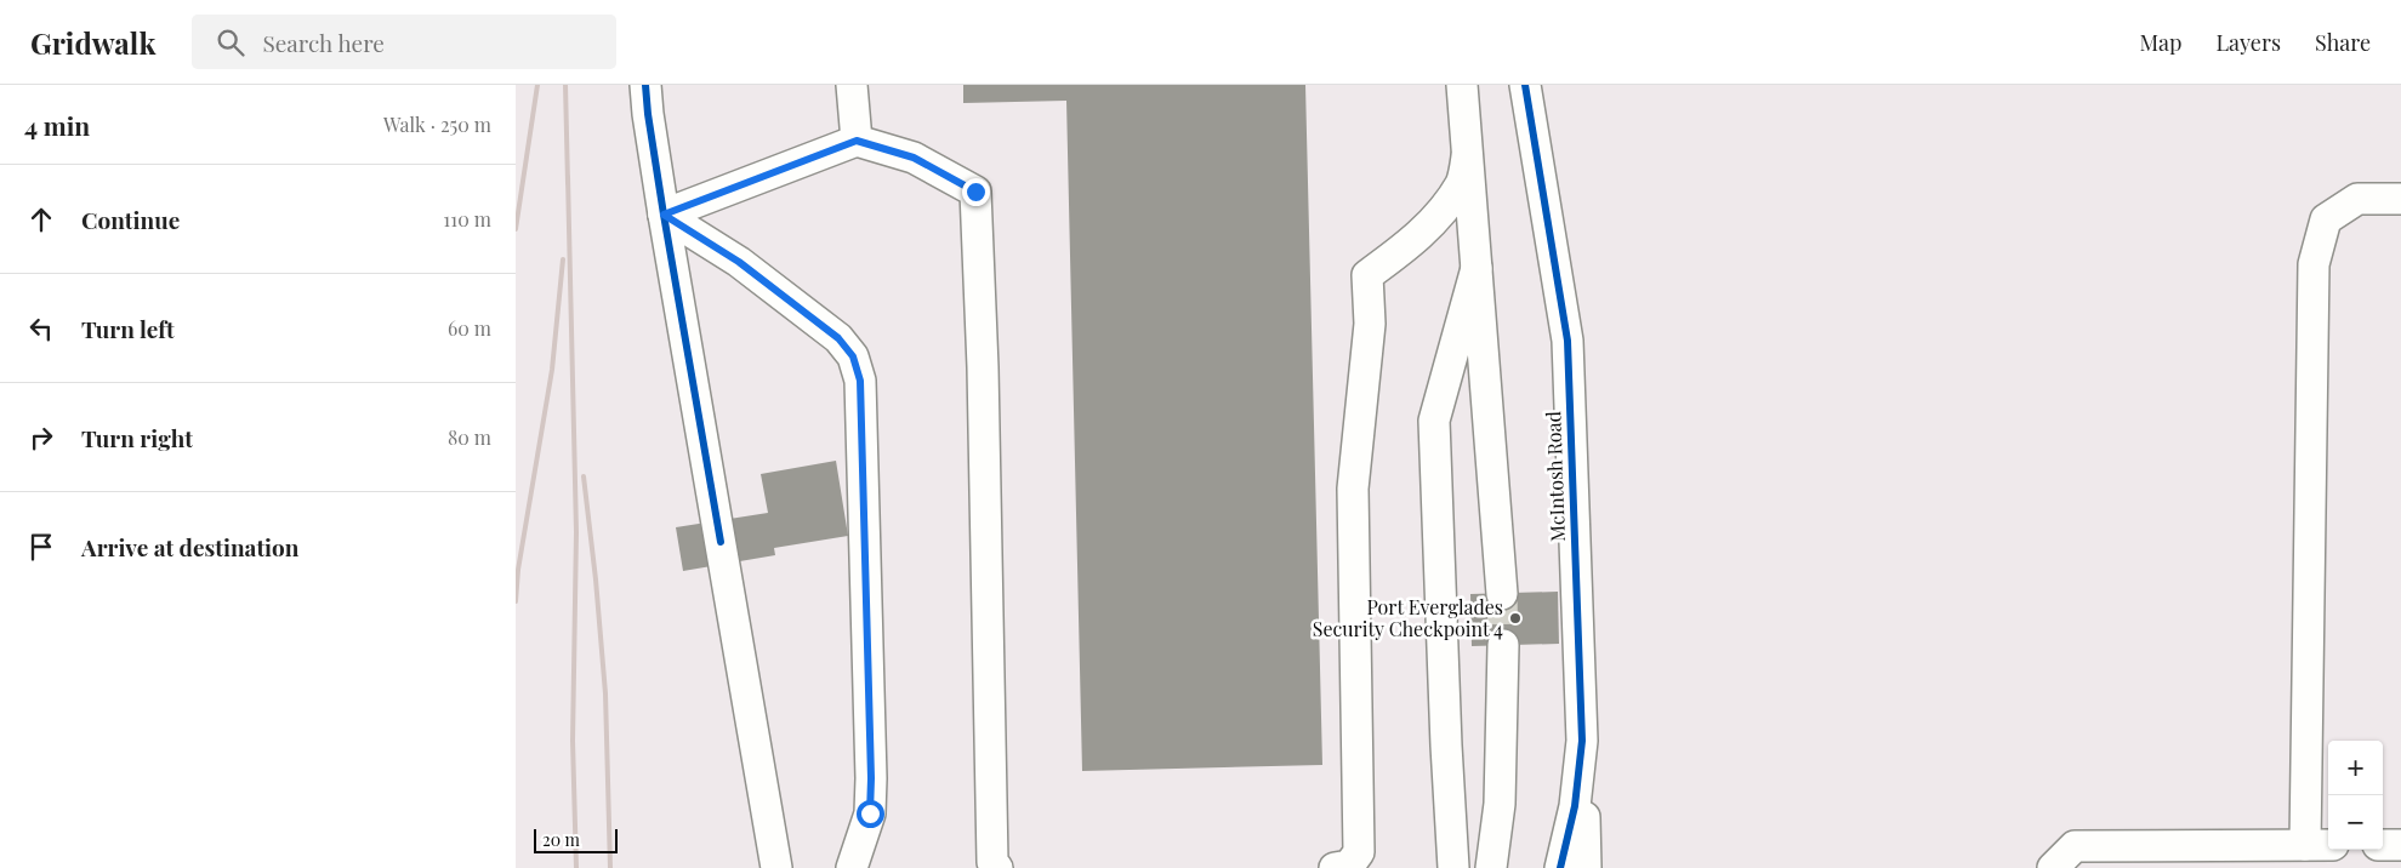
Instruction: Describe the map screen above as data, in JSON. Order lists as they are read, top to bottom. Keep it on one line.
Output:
{"streets":{"street":["McIntosh Road"]},"places":["Port Everglades Security Checkpoint 4"],"scale_bar":"20 m","page":{"header":"Gridwalk","search":"Search here","nav":["Map","Layers","Share"],"heading":["4 min","Walk · 250 m"],"list":[["Continue","110 m"],["Turn left","60 m"],["Turn right","80 m"],"Arrive at destination"],"map_buttons":["+","−"],"scale":"20 m"}}
